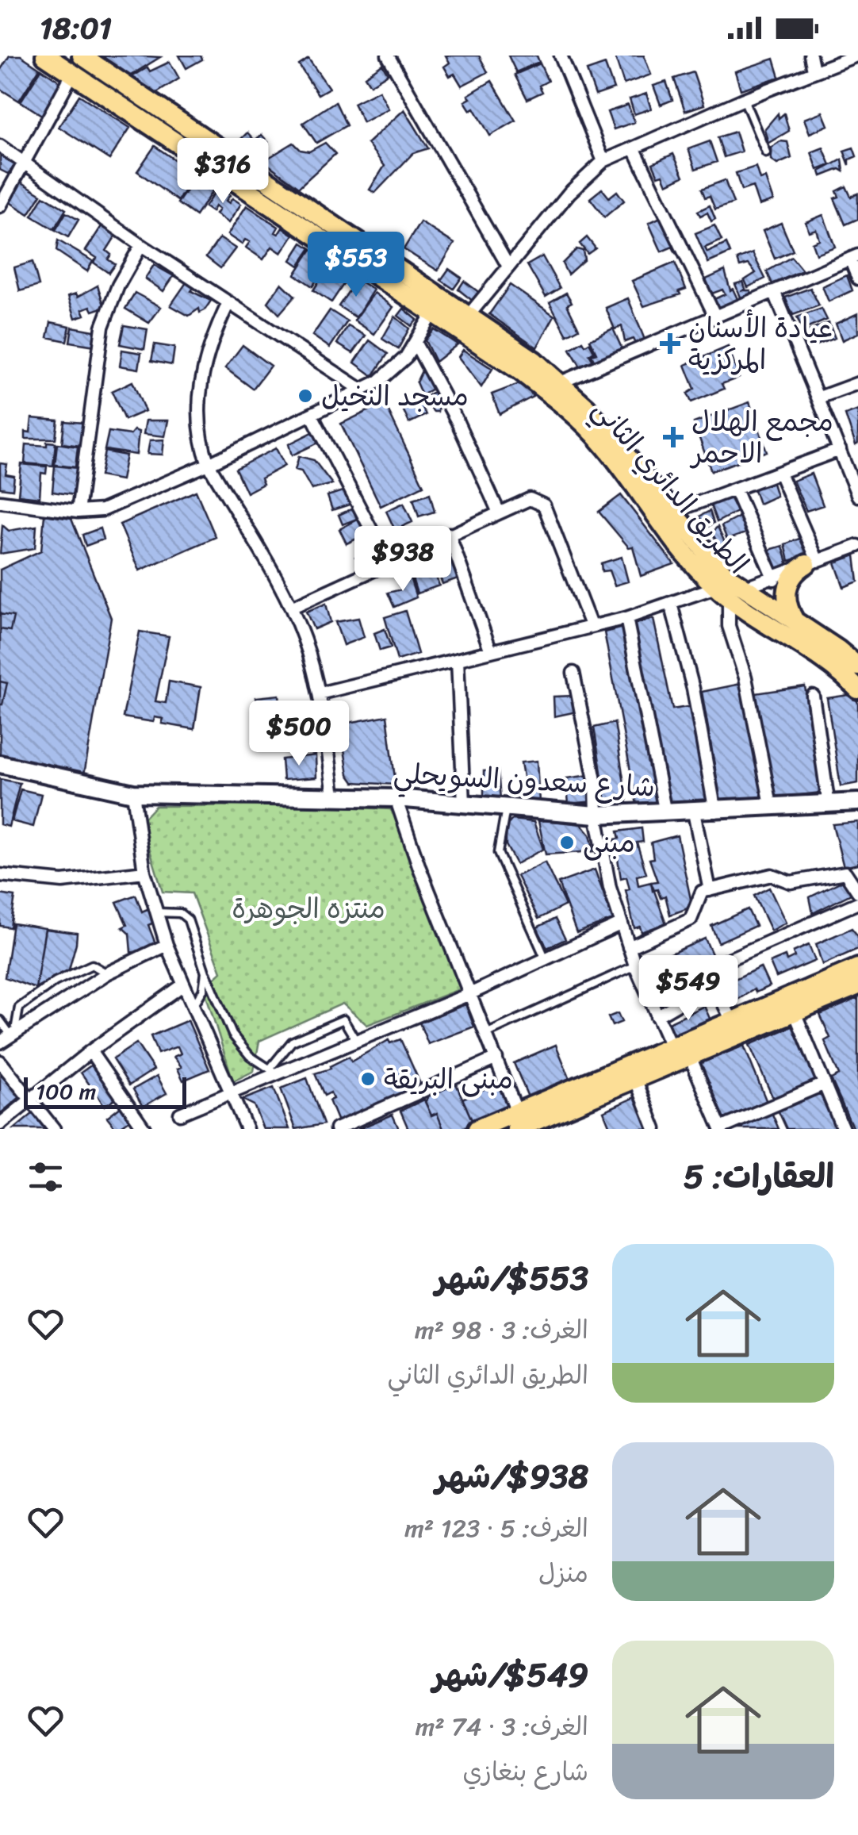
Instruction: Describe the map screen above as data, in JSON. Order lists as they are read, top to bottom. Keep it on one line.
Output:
{"streets":{"main road":["الطريق الدائري الثاني","شارع سعدون السويحلي"]},"parks":["منتزه الجوهرة"],"places":{"health":["عيادة الأسنان المركزية","مجمع الهلال الاحمر"],"other":["مسجد النخيل","مبنى","مبنى البريقة"]},"scale_bar":"100 m","page":{"status":"18:01","price":["$316","$553","$938","$500","$549"],"scale":"100 m","heading":"العقارات: 5","list":[{"name":"$553/شهر","note":"الغرف: 3 · 98 m² · الطريق الدائري الثاني"},{"name":"$938/شهر","note":"الغرف: 5 · 123 m² · منزل"},{"name":"$549/شهر","note":"الغرف: 3 · 74 m² · شارع بنغازي"}]}}
